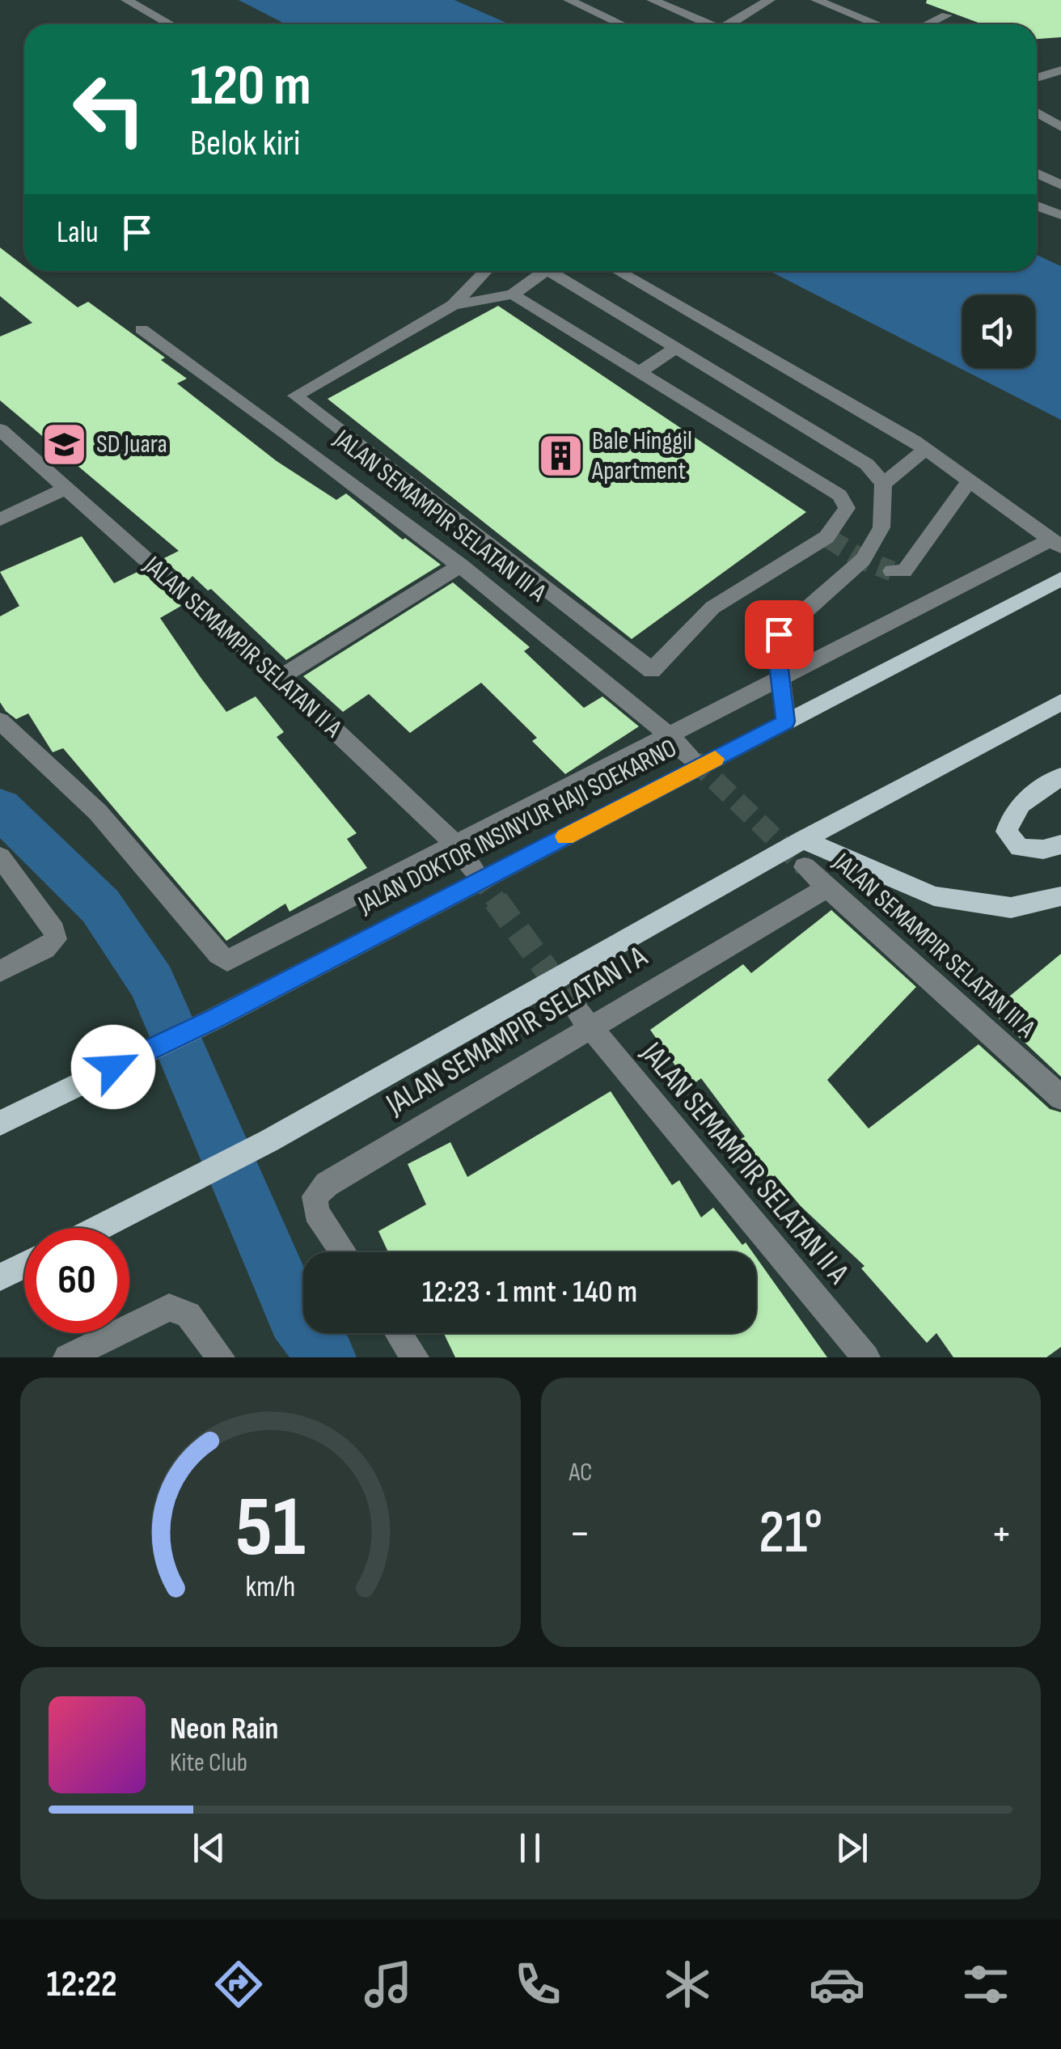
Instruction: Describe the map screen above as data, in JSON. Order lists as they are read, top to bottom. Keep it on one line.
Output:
{"streets":{"main road":["JALAN DOKTOR INSINYUR HAJI SOEKARNO"],"street":["JALAN SEMAMPIR SELATAN III A","JALAN SEMAMPIR SELATAN II A","JALAN SEMAMPIR SELATAN I A"]},"crossings":[["JALAN SEMAMPIR SELATAN III A","JALAN SEMAMPIR SELATAN I A"],["JALAN SEMAMPIR SELATAN II A","JALAN SEMAMPIR SELATAN I A"]],"places":{"school or university":["SD Juara"],"building":["Bale Hinggil Apartment"]},"page":{"turn":["120 m","Belok kiri"],"then":"Lalu","limit":"60","trip":"12:23 · 1 mnt · 140 m","tile":"AC","heat":["−","21°","+"],"song":["Neon Rain","Kite Club"],"tabs":"12:22","gauge":["51","km/h"]}}
